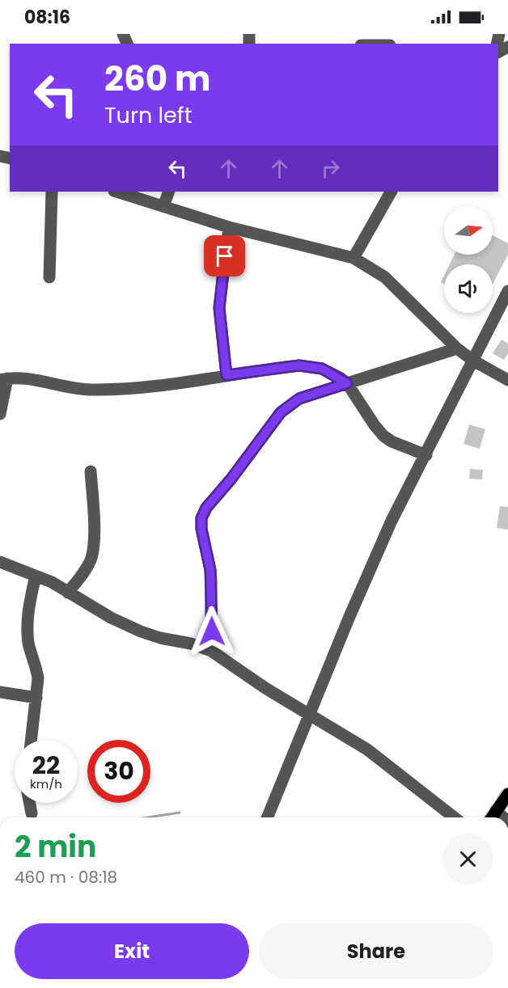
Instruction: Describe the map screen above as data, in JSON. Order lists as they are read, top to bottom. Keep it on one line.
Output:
{"north":"right","page":{"status":"08:16","turn":["260 m","Turn left"],"speed":"22 km/h","limit":"30","heading":["2 min","460 m · 08:18"],"buttons":["Exit","Share"]}}
